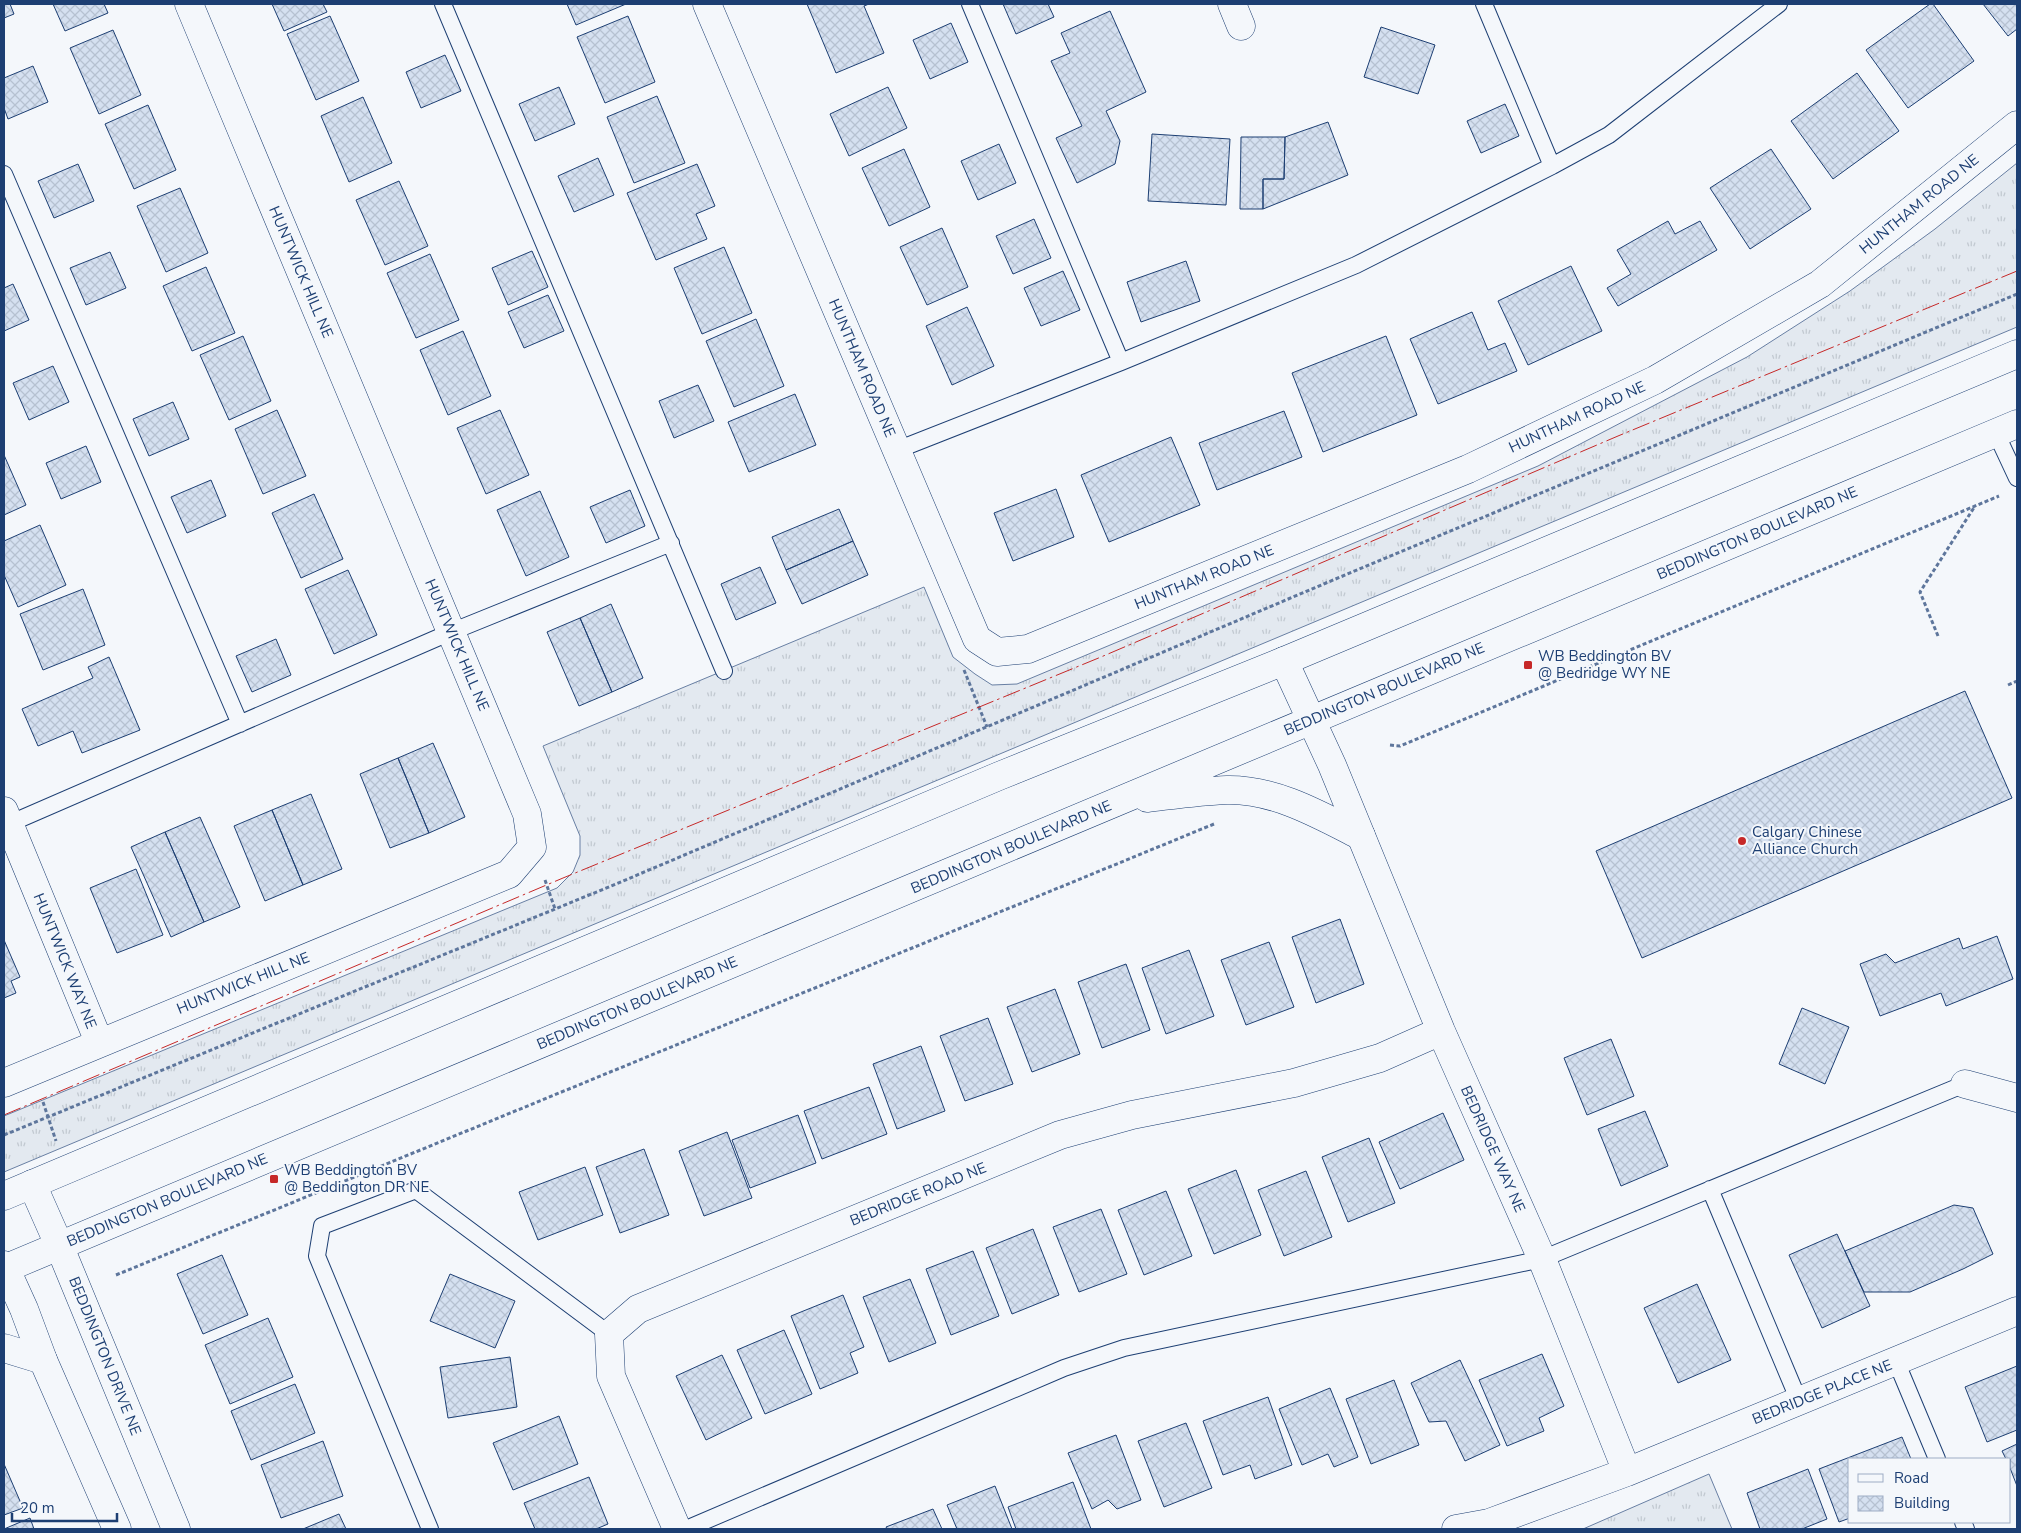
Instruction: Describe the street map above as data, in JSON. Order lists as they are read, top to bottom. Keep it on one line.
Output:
{"streets":{"street":["HUNTHAM ROAD NE","HUNTWICK HILL NE","BEDDINGTON BOULEVARD NE","HUNTWICK WAY NE","BEDRIDGE WAY NE","BEDRIDGE ROAD NE","BEDDINGTON DRIVE NE","BEDRIDGE PLACE NE"]},"crossings":[["HUNTWICK HILL NE","HUNTWICK WAY NE"],["BEDDINGTON BOULEVARD NE","BEDRIDGE WAY NE"],["BEDDINGTON BOULEVARD NE","BEDDINGTON DRIVE NE"],["BEDRIDGE WAY NE","BEDRIDGE ROAD NE"],["BEDRIDGE WAY NE","BEDRIDGE PLACE NE"]],"places":{"transit":["WB Beddington BV @ Bedridge WY NE","WB Beddington BV @ Beddington DR NE"],"other":["Calgary Chinese Alliance Church"]},"legend":["Road","Building"],"scale_bar":"20 m"}
